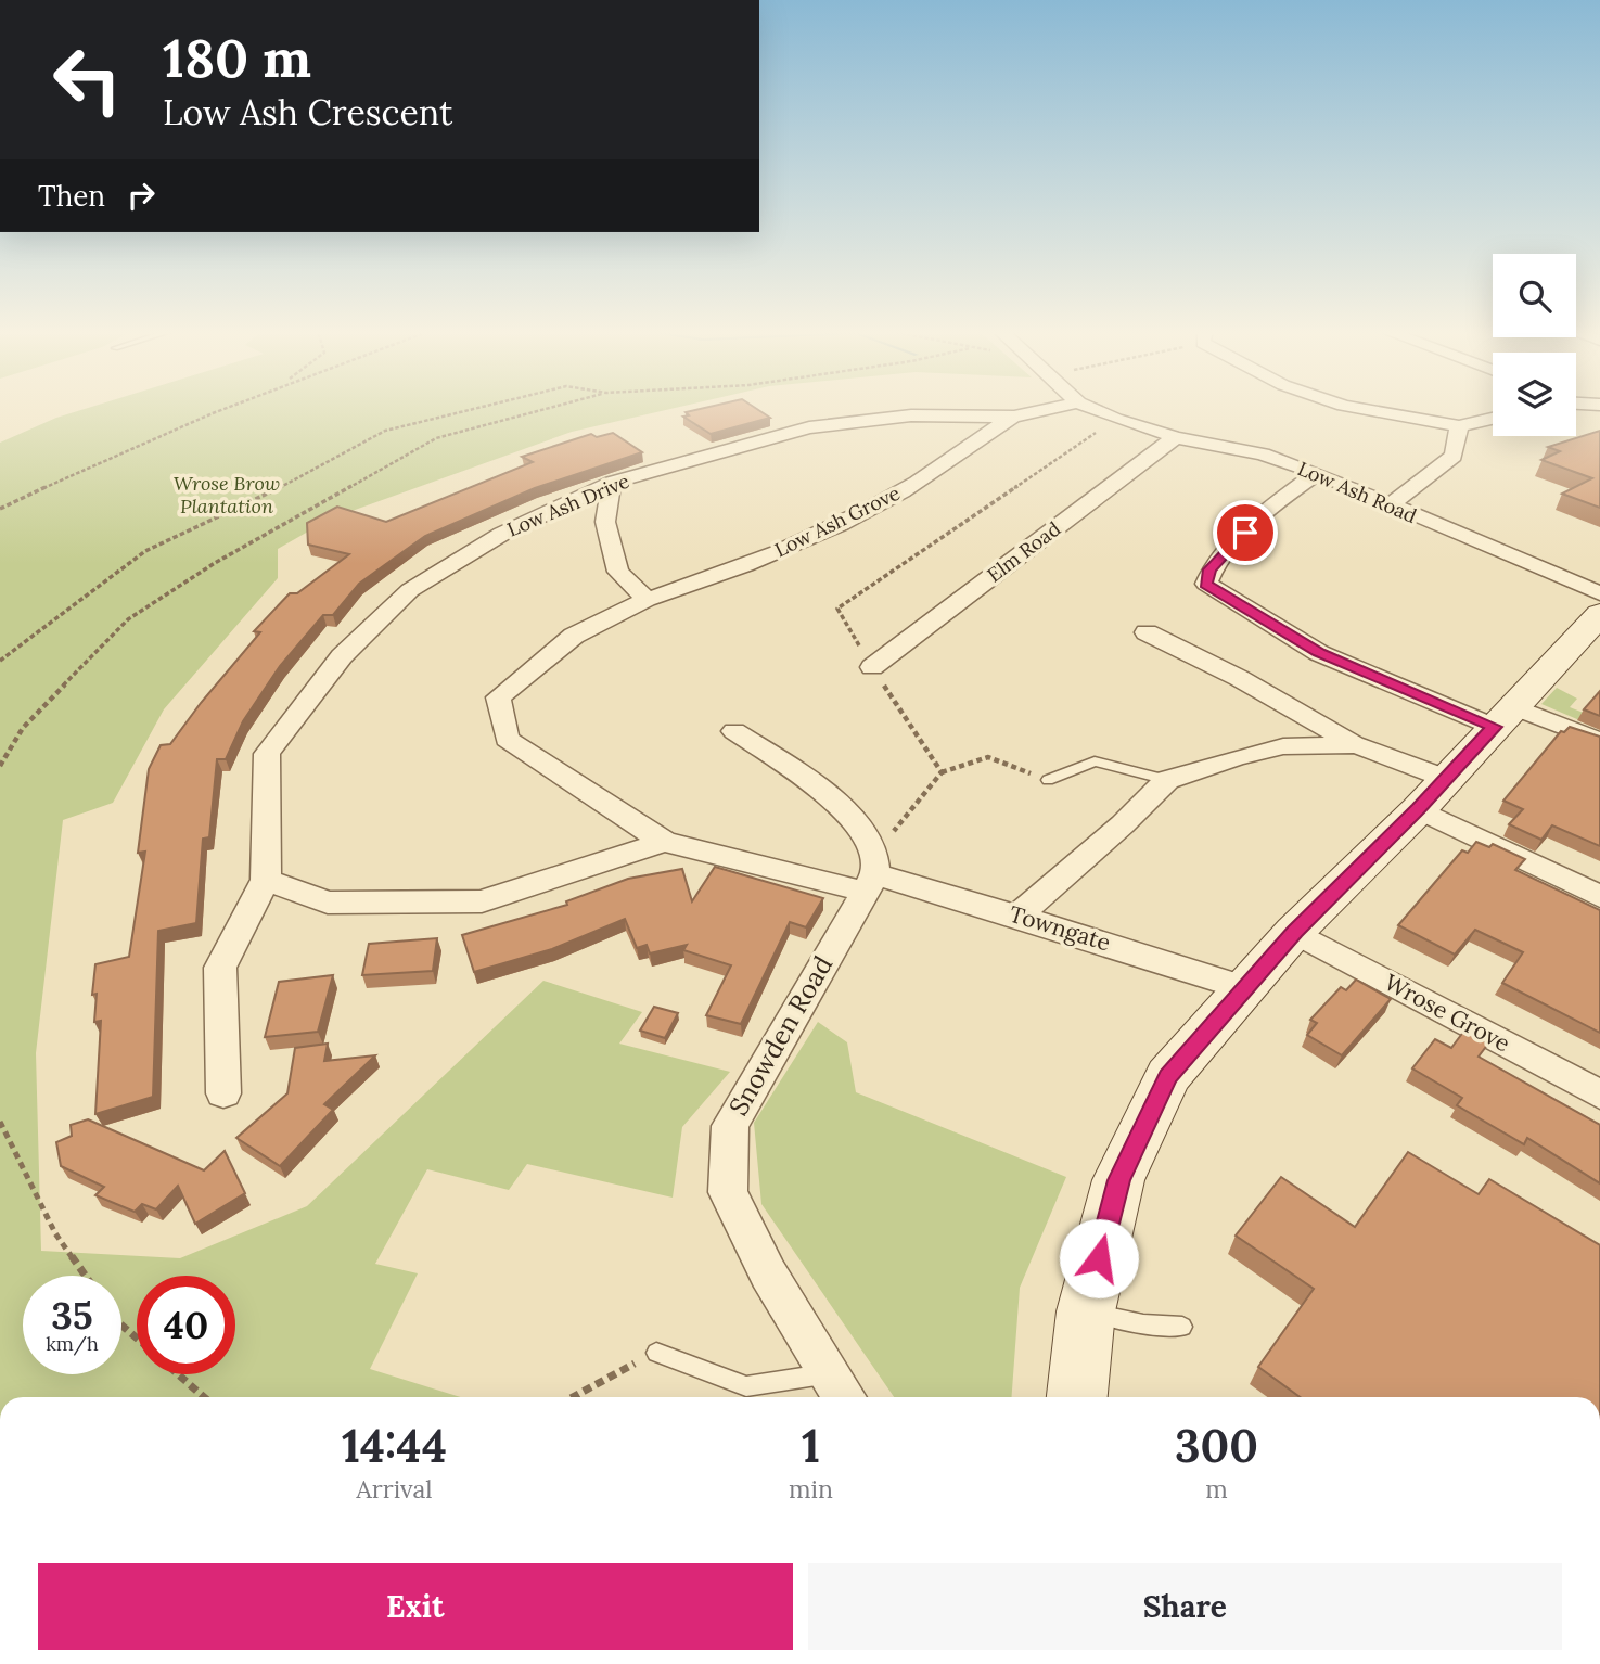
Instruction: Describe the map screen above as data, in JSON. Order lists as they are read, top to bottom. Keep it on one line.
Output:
{"streets":{"street":["Low Ash Road","Low Ash Drive","Low Ash Grove","Elm Road","Towngate","Wrose Grove","Snowden Road"]},"crossings":[["Low Ash Road","Elm Road"],["Low Ash Drive","Low Ash Grove"],["Towngate","Snowden Road"]],"parks":["Wrose Brow Plantation"],"page":{"turn":["180 m","Low Ash Crescent"],"then":"Then","speed":"35 km/h","limit":"40","eta":["14:44","Arrival","1","min","300","m"],"buttons":["Exit","Share"]}}
